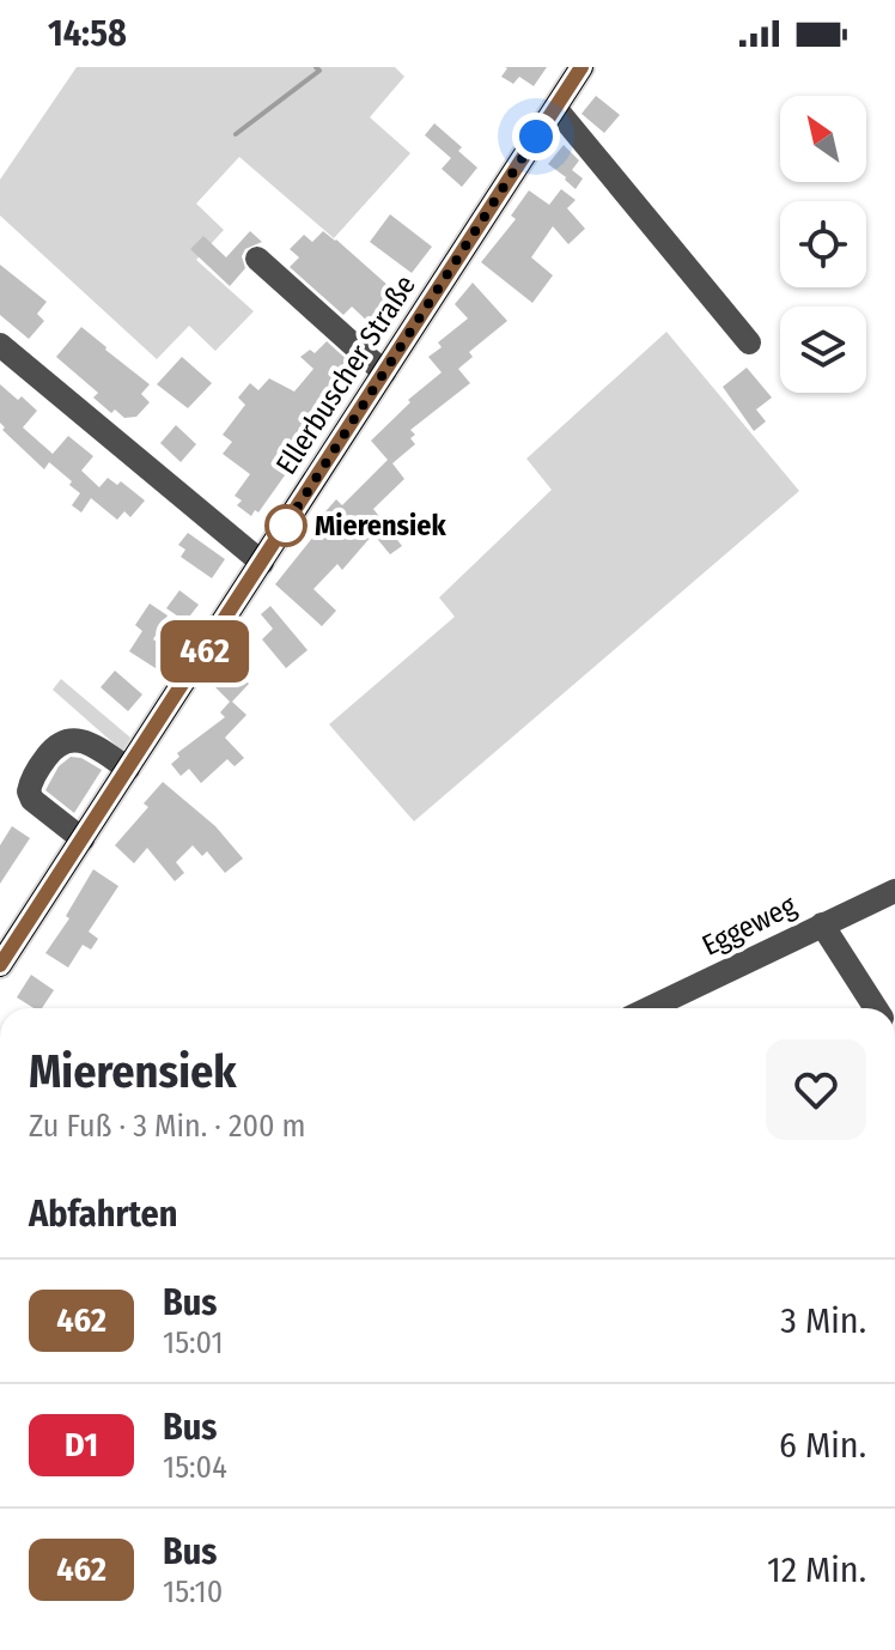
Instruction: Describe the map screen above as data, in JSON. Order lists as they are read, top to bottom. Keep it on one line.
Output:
{"streets":{"main road":["Ellerbuscher Straße"],"street":["Eggeweg"]},"places":["Mierensiek"],"lines":["bus line 462"],"north":"top left","page":{"status":"14:58","on_map":"462","heading":[["Mierensiek","Zu Fuß · 3 Min. · 200 m"],"Abfahrten"],"list":[{"mark":"462","name":"Bus","note":"15:01","value":"3 Min."},{"mark":"D1","name":"Bus","note":"15:04","value":"6 Min."},{"mark":"462","name":"Bus","note":"15:10","value":"12 Min."}]}}
